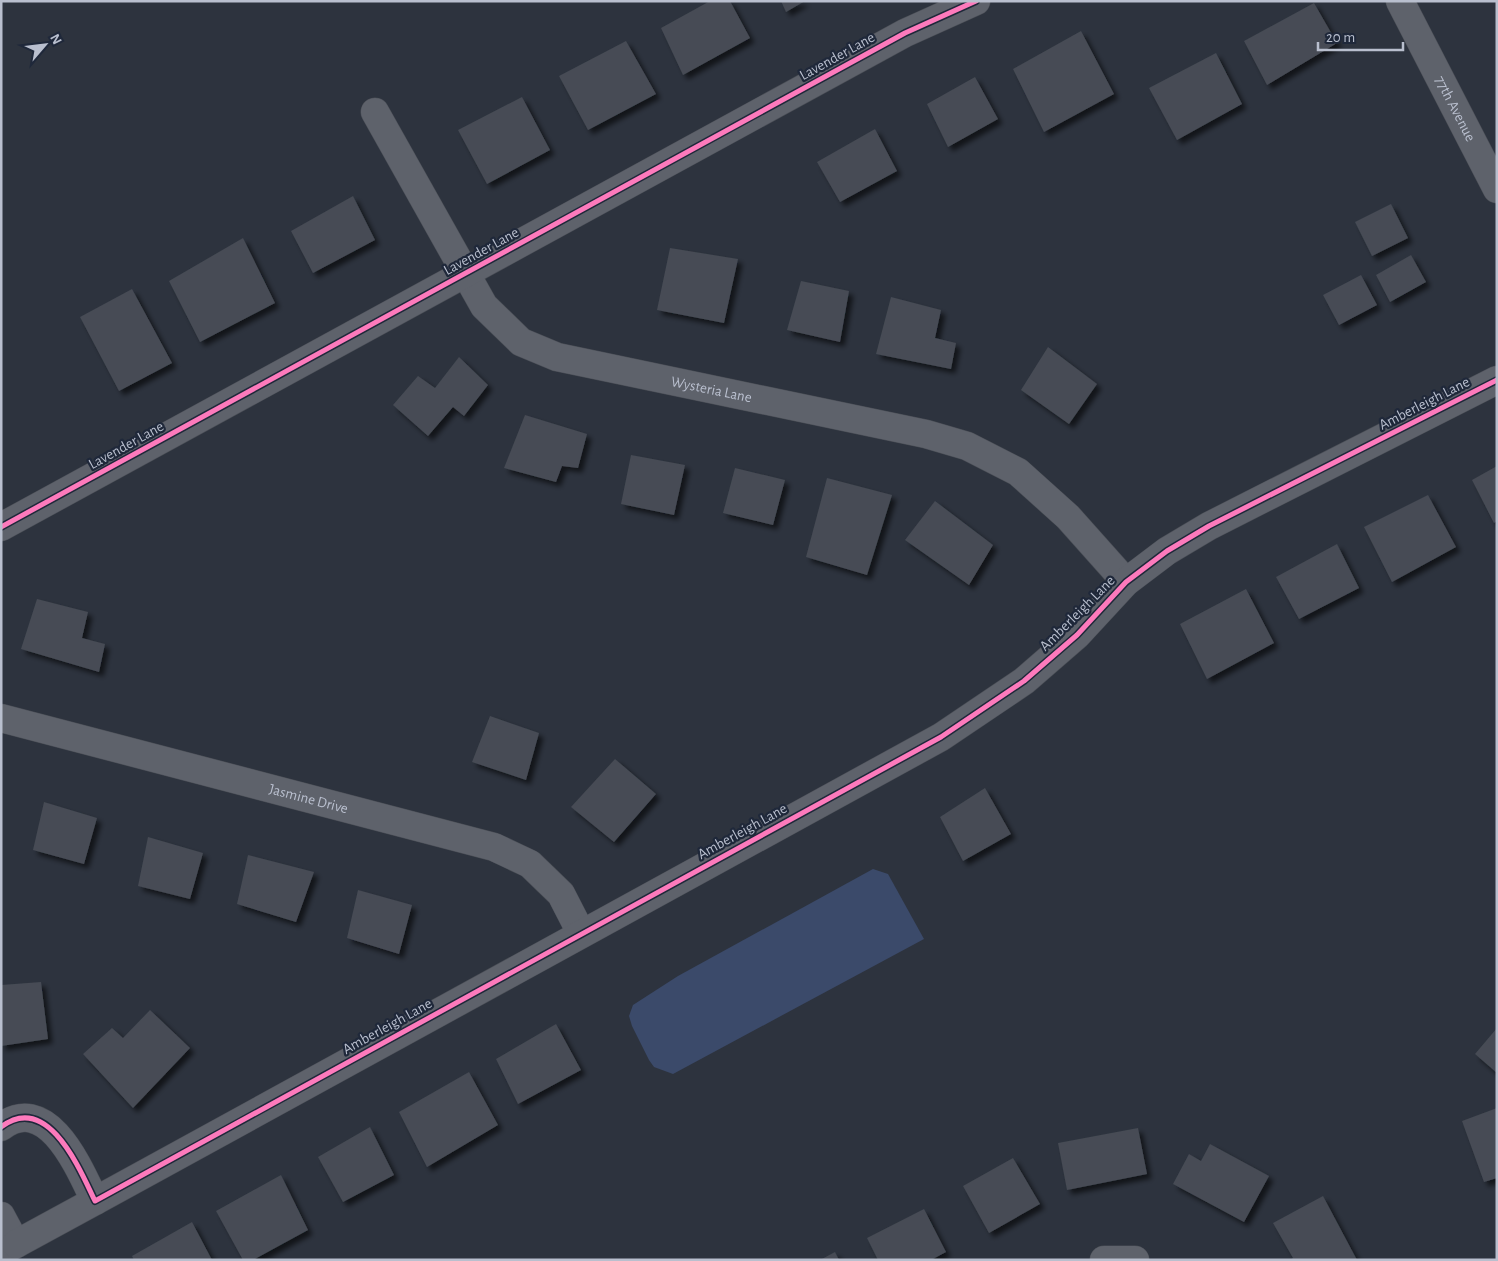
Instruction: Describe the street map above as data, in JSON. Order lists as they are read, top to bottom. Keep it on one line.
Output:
{"streets":{"street":["Lavender Lane","77th Avenue","Wysteria Lane","Amberleigh Lane","Jasmine Drive"]},"crossings":[["Lavender Lane","Wysteria Lane"],["Wysteria Lane","Amberleigh Lane"],["Amberleigh Lane","Jasmine Drive"]],"scale_bar":"20 m","north":"top right"}
